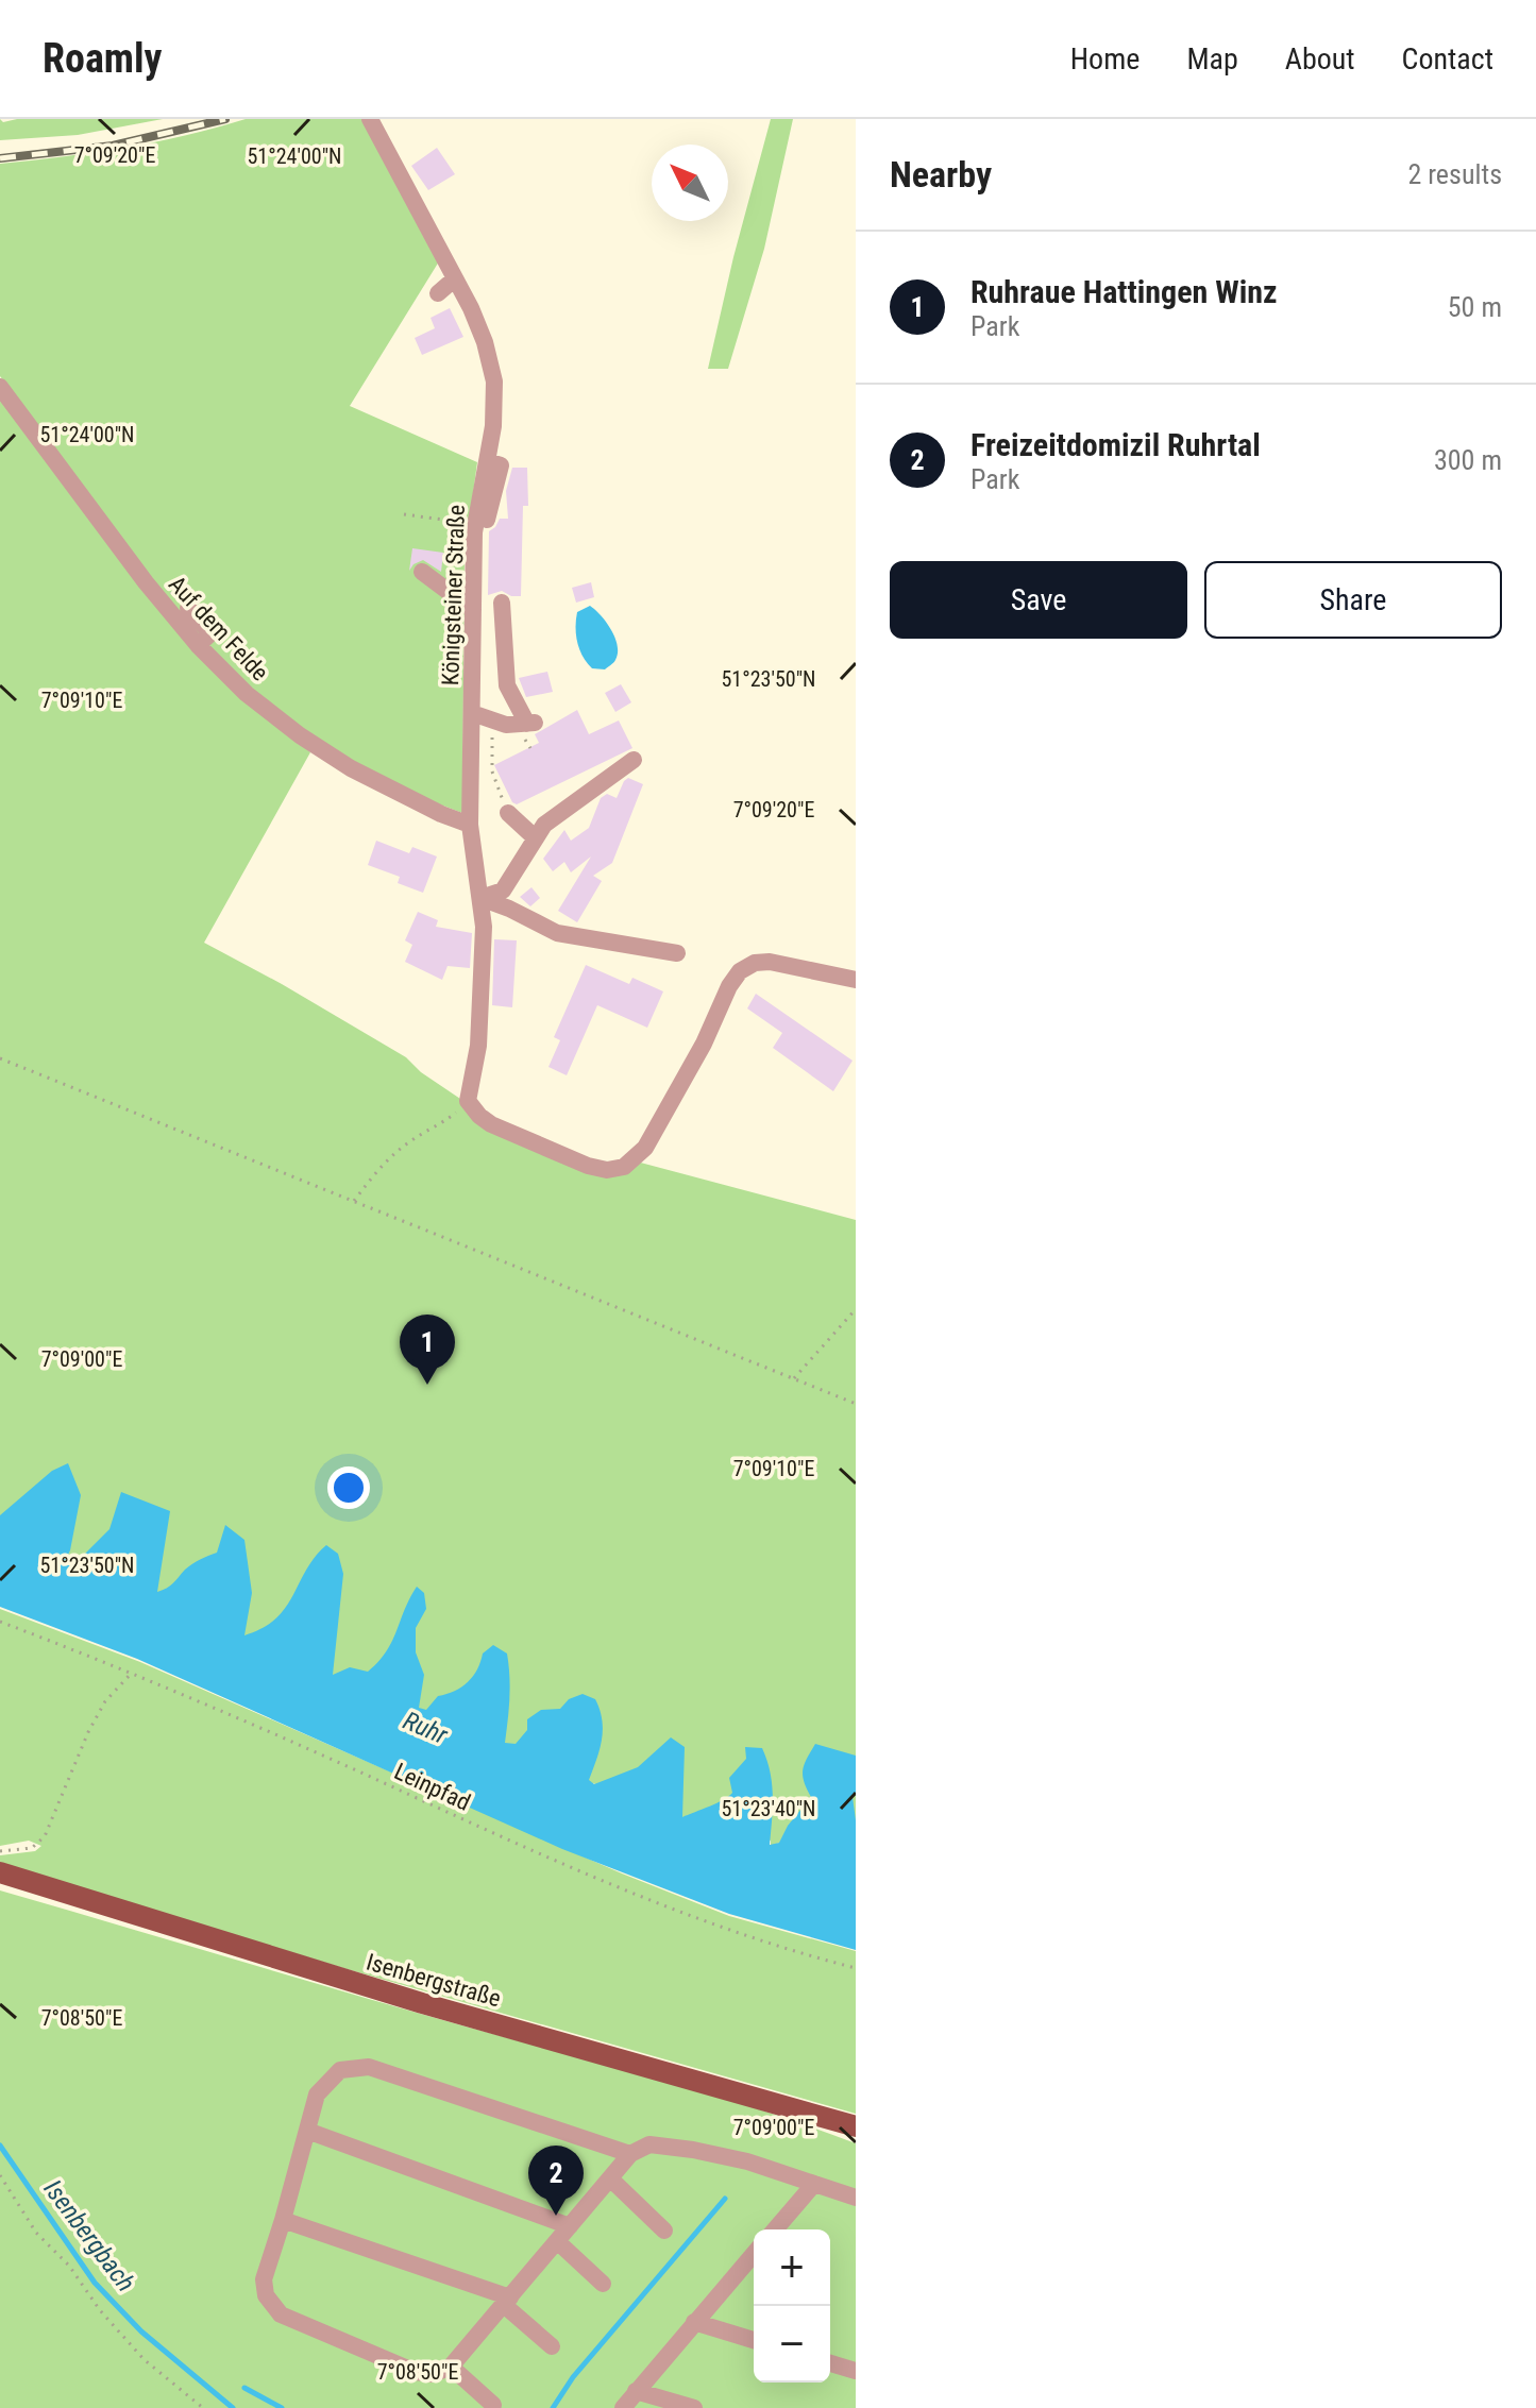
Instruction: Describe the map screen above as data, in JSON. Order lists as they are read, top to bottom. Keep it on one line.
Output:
{"streets":{"main road":["Isenbergstraße"],"street":["Königsteiner Straße","Auf dem Felde"],"path":["Leinpfad"]},"crossings":[["Königsteiner Straße","Auf dem Felde"]],"water":["Ruhr","Isenbergbach"],"north":"top left","page":{"header":"Roamly","nav":["Home","Map","About","Contact"],"heading":["Nearby","2 results"],"list":[{"mark":"1","name":"Ruhraue Hattingen Winz","note":"Park","value":"50 m"},{"mark":"2","name":"Freizeitdomizil Ruhrtal","note":"Park","value":"300 m"}],"buttons":["Save","Share"],"pins":["1","2"],"map_buttons":["+","−"]},"coordinates":["7°09'20\"E","51°24'00\"N","51°23'50\"N","7°09'10\"E","7°09'00\"E","51°23'40\"N","7°08'50\"E"]}
